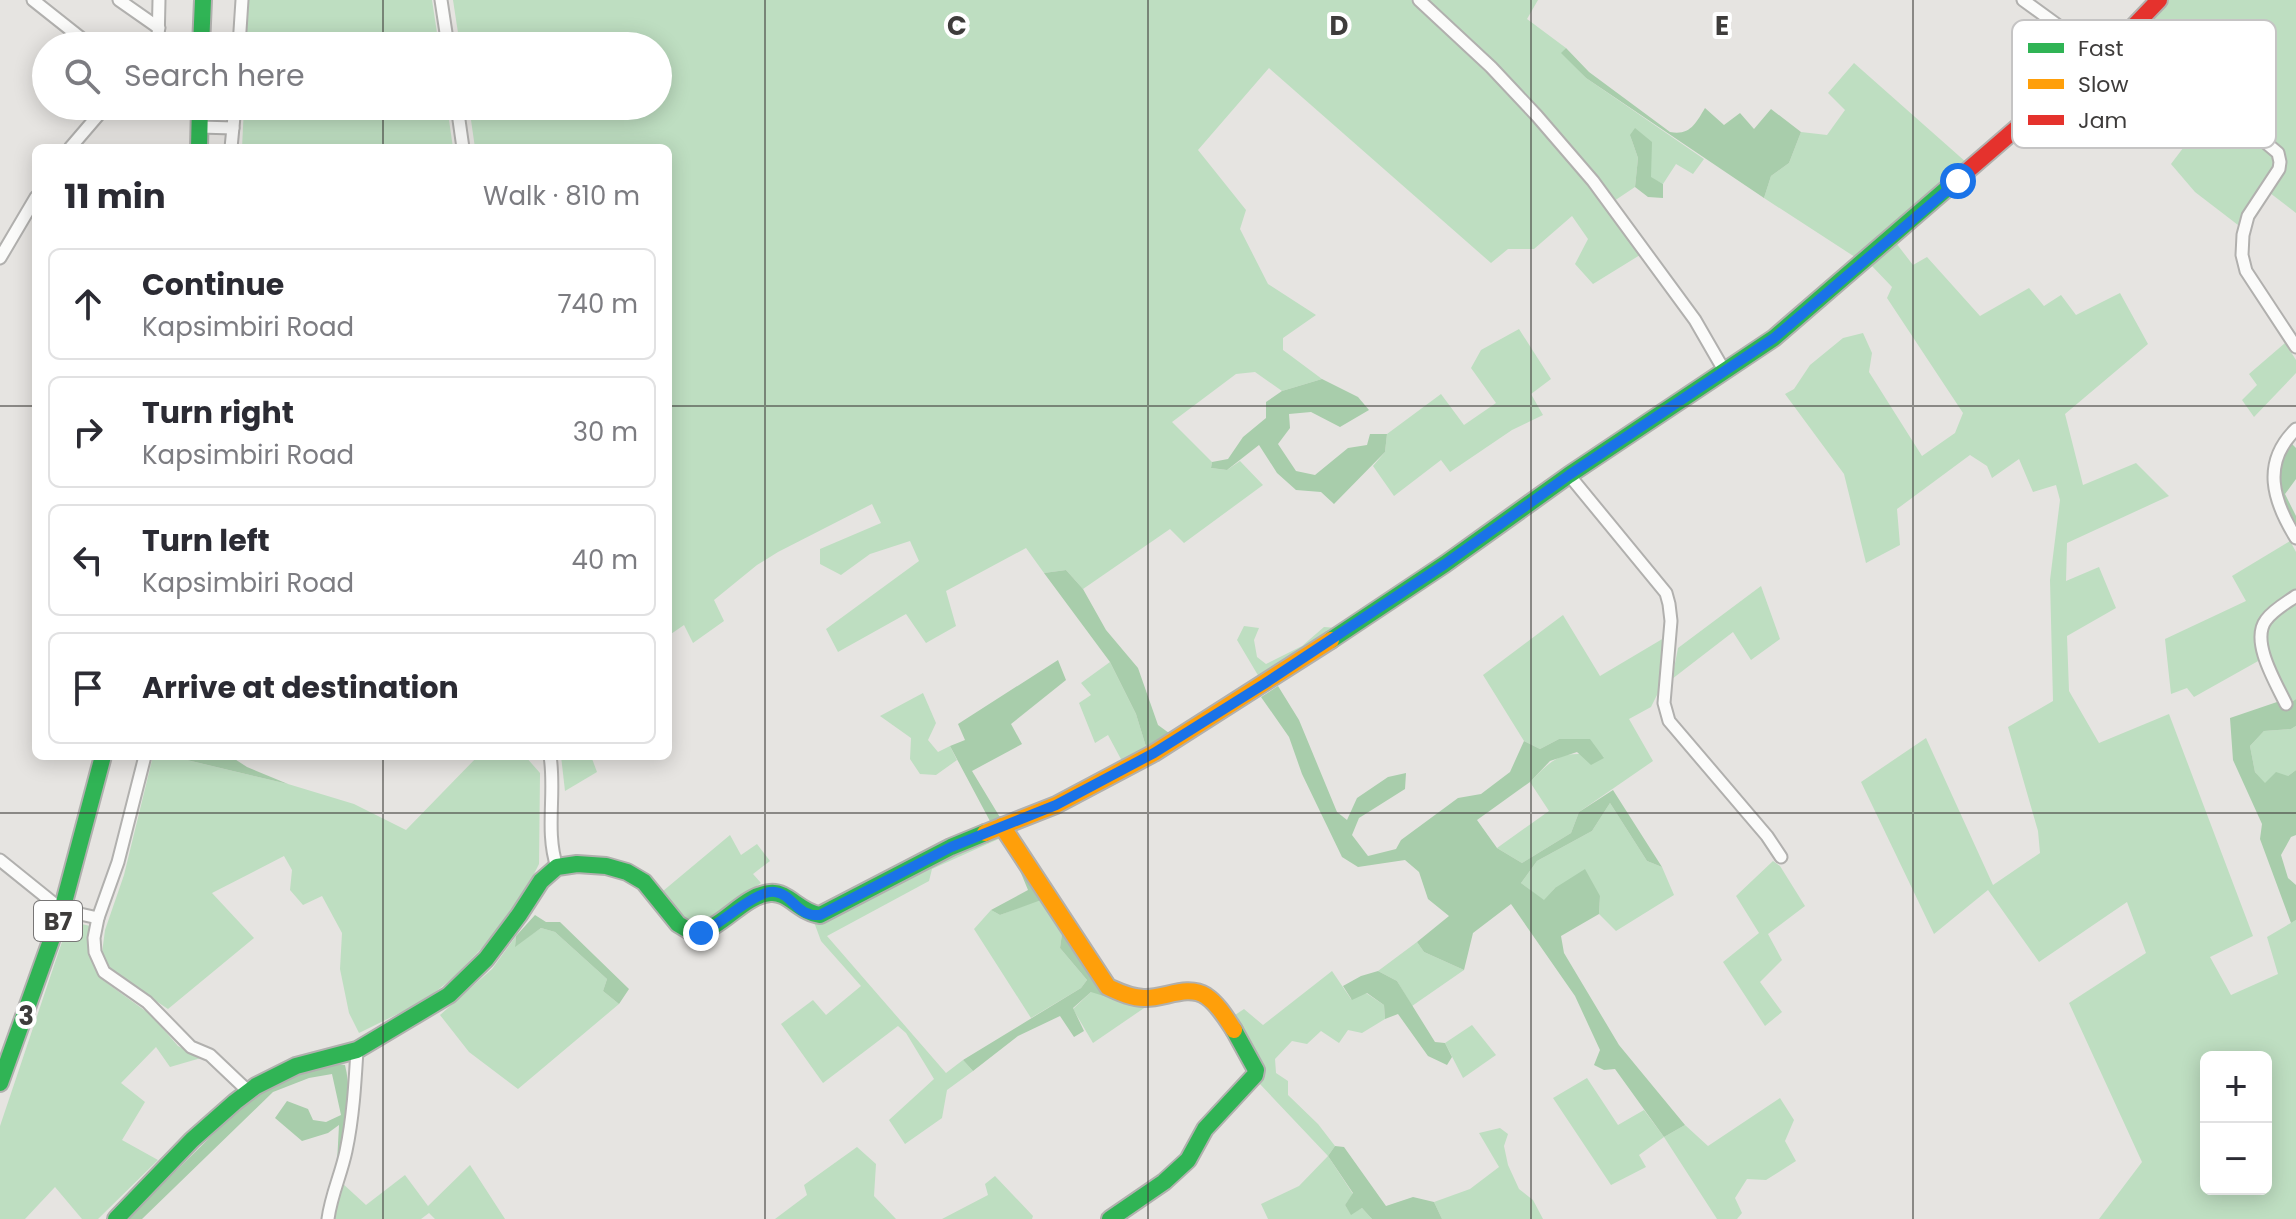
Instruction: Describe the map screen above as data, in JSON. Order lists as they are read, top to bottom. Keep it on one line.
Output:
{"streets":{"main road":["B7"]},"legend":["Fast","Slow","Jam"],"page":{"search":"Search here","heading":["11 min","Walk · 810 m"],"list":[["Continue","Kapsimbiri Road","740 m"],["Turn right","Kapsimbiri Road","30 m"],["Turn left","Kapsimbiri Road","40 m"],"Arrive at destination"],"map_buttons":["+","−"]},"grid":{"columns":["C","D","E"],"rows":["3"]}}
